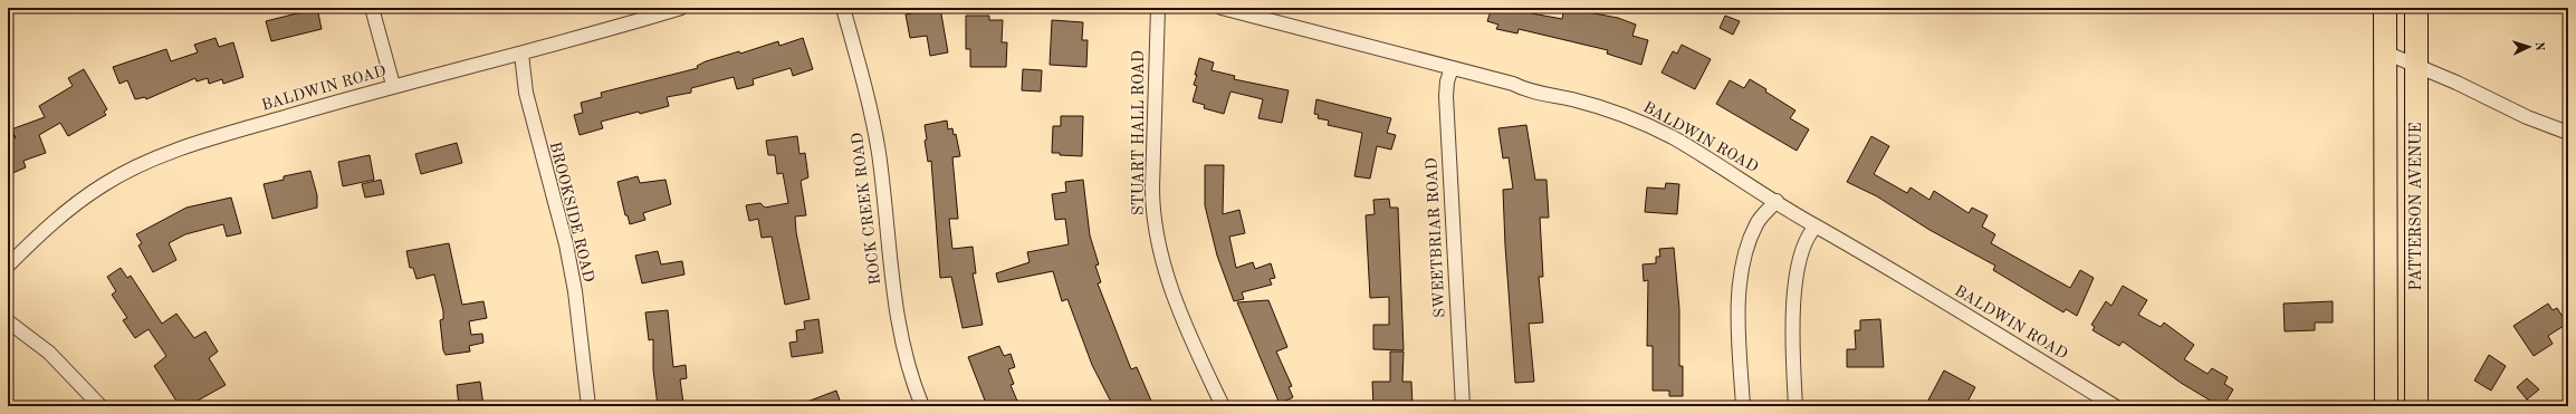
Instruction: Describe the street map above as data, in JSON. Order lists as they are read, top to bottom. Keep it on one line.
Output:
{"streets":{"main road":["PATTERSON AVENUE"],"street":["BALDWIN ROAD","STUART HALL ROAD","ROCK CREEK ROAD","BROOKSIDE ROAD","SWEETBRIAR ROAD"]},"crossings":[["BALDWIN ROAD","BROOKSIDE ROAD"],["BALDWIN ROAD","SWEETBRIAR ROAD"]],"north":"right"}
